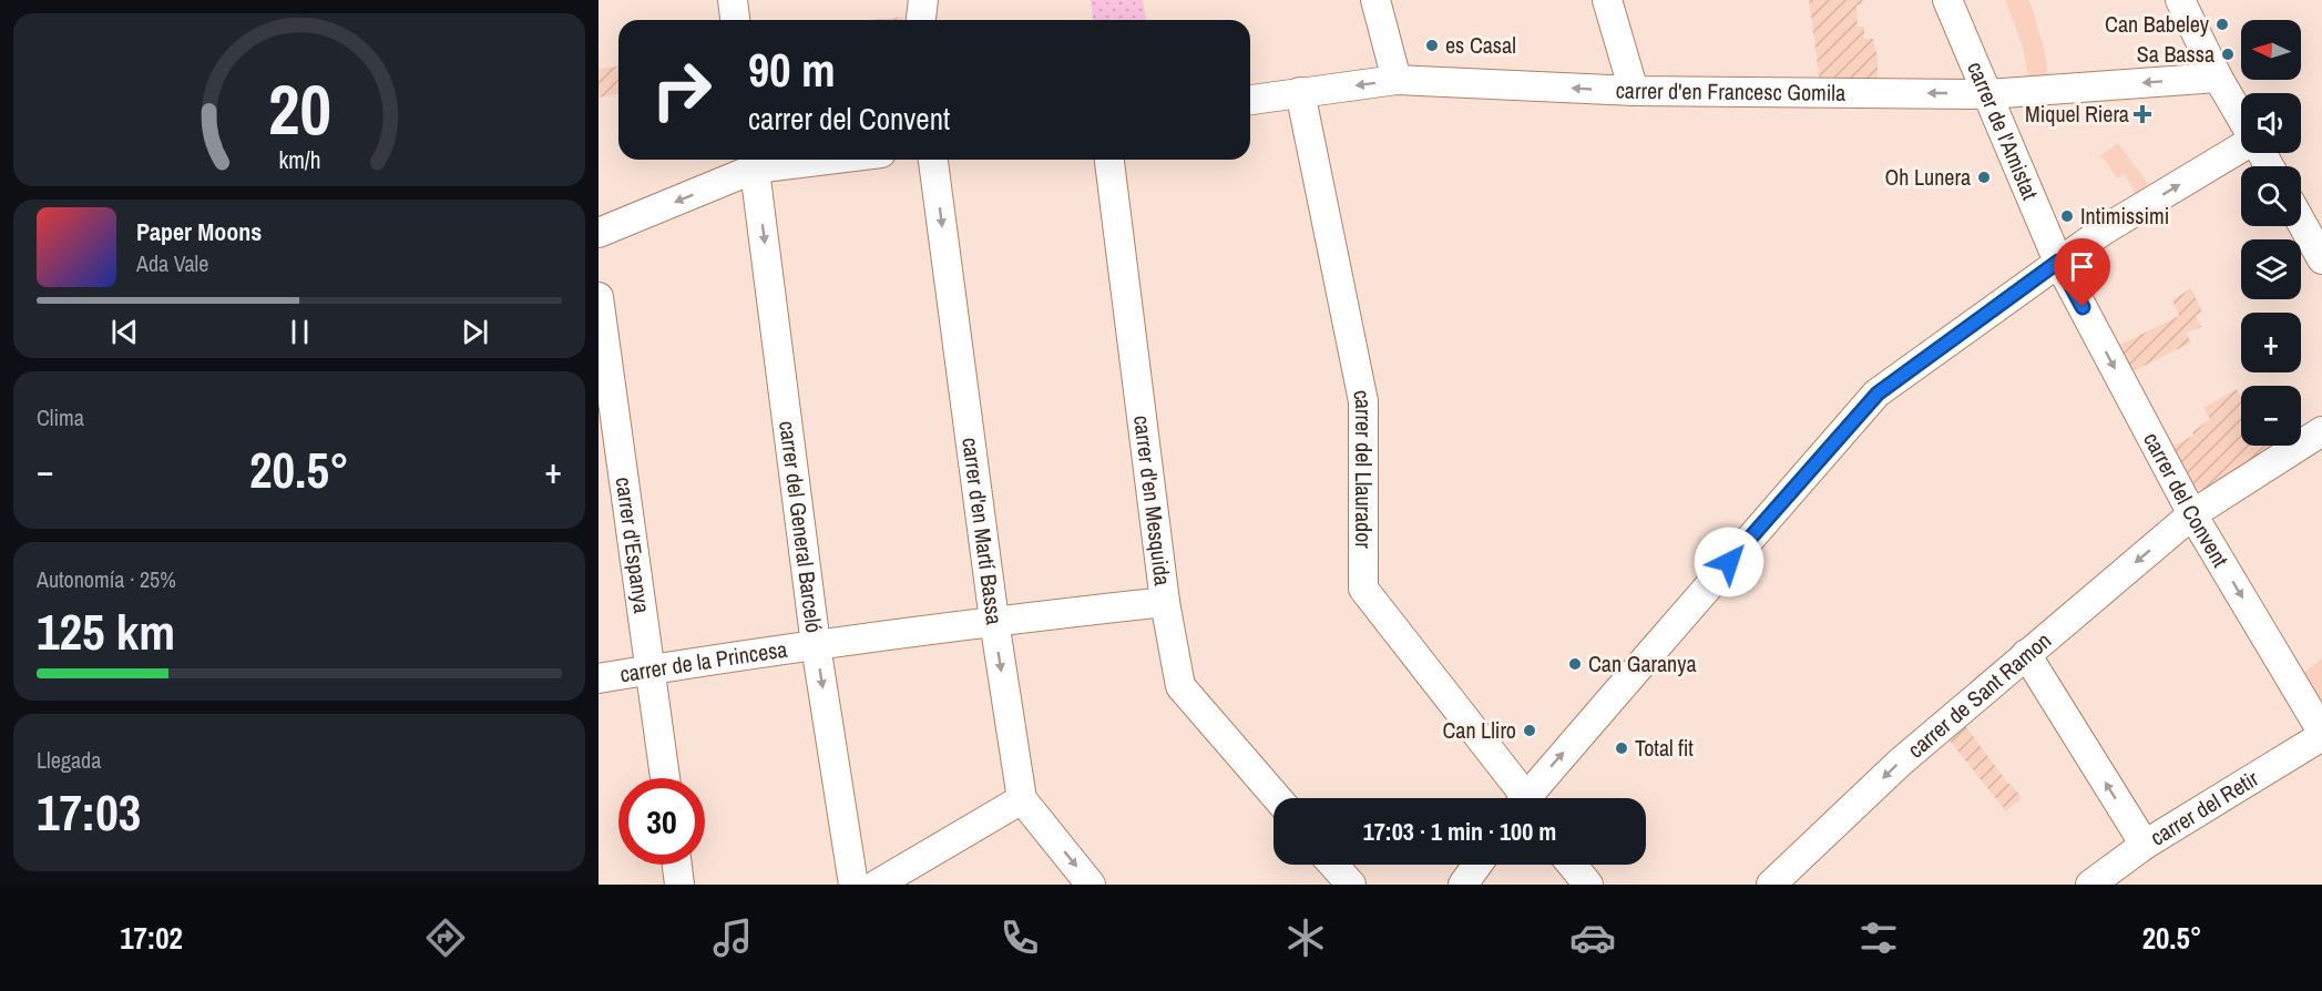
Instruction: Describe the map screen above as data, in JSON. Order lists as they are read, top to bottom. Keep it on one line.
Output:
{"streets":{"street":["carrer d'en Francesc Gomila","carrer de l'Amistat","carrer del Llaurador","carrer del Convent","carrer d'en Mesquida","carrer del General Barceló","carrer d'en Martí Bassa","carrer d'Espanya","carrer de la Princesa","carrer de Sant Ramon","carrer del Retir"]},"crossings":[["carrer d'en Francesc Gomila","carrer de l'Amistat"],["carrer d'en Francesc Gomila","carrer del Llaurador"],["carrer de l'Amistat","carrer del Convent"],["carrer del Convent","carrer de Sant Ramon"],["carrer del Convent","carrer del Retir"],["carrer d'en Mesquida","carrer de la Princesa"],["carrer del General Barceló","carrer de la Princesa"],["carrer d'en Martí Bassa","carrer de la Princesa"],["carrer d'Espanya","carrer de la Princesa"]],"one_way":["carrer d'en Francesc Gomila","carrer del General Barceló","carrer d'en Martí Bassa","carrer de Sant Ramon"],"places":{"other":["Can Babeley","es Casal","Sa Bassa","Oh Lunera","Intimissimi","Can Garanya","Can Lliro","Total fit"],"health":["Miquel Riera"]},"north":"left","page":{"map_buttons":["+","−"],"turn":["90 m","carrer del Convent"],"song":["Paper Moons","Ada Vale"],"tile":["Clima",["Autonomía · 25%","125 km"],["Llegada","17:03"]],"heat":["−","20.5°","+"],"limit":"30","trip":"17:03 · 1 min · 100 m","tabs":["17:02","20.5°"],"gauge":["20","km/h"]}}
